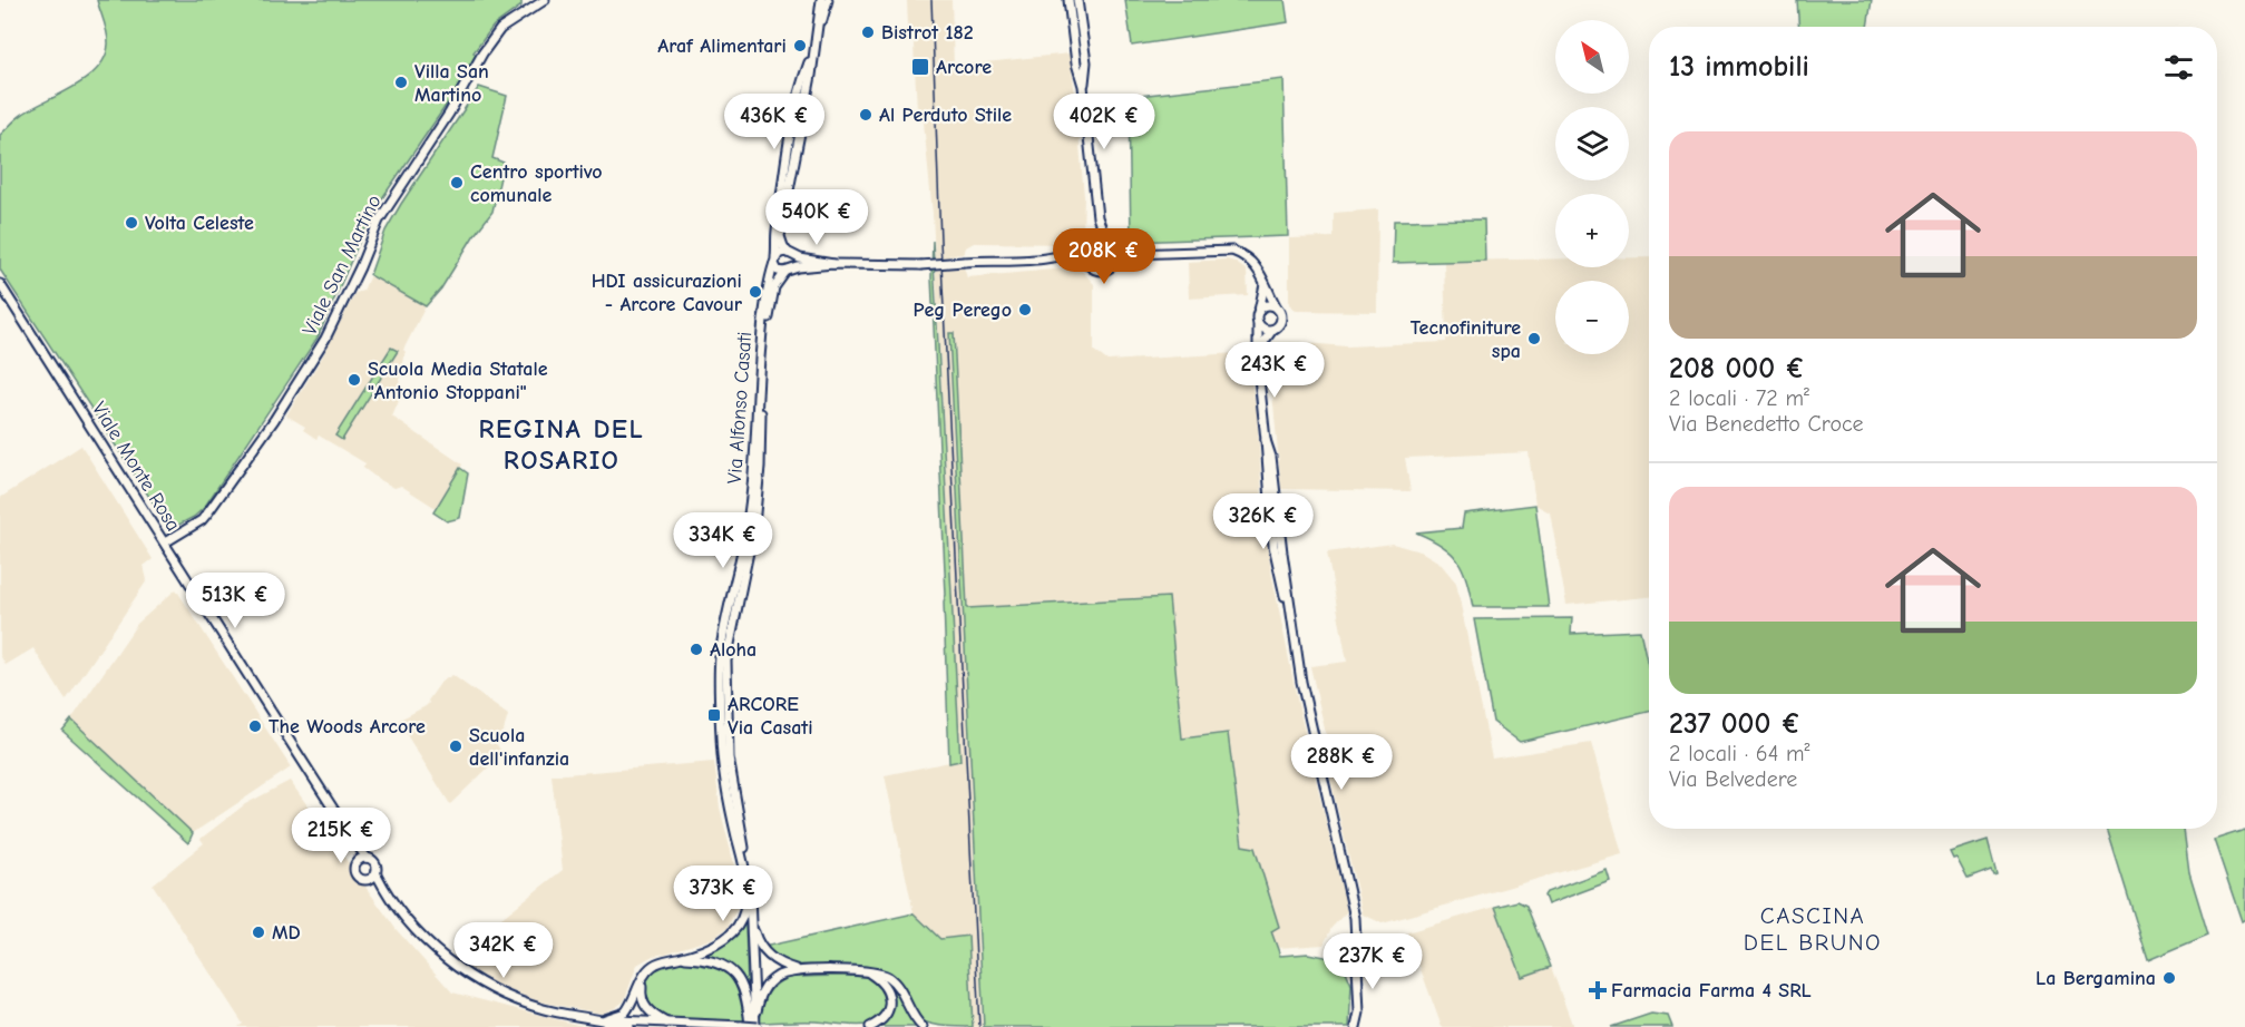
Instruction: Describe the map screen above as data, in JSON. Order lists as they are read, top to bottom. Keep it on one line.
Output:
{"streets":{"main road":["Viale San Martino","Via Alfonso Casati","Viale Monte Rosa"]},"crossings":[["Viale San Martino","Viale Monte Rosa"]],"districts":["REGINA DEL ROSARIO","CASCINA DEL BRUNO"],"places":{"other":["Bistrot 182","Araf Alimentari","Villa San Martino","Al Perduto Stile","Centro sportivo comunale","Volta Celeste","HDI assicurazioni - Arcore Cavour","Peg Perego","Tecnofiniture spa","Scuola Media Statale \"Antonio Stoppani\"","Aloha","The Woods Arcore","Scuola dell'infanzia","MD","La Bergamina"],"transit":["Arcore","ARCORE Via Casati"],"health":["Farmacia Farma 4 SRL"]},"north":"top left","page":{"map_buttons":["+","−"],"heading":"13 immobili","price":["436K €","402K €","540K €","208K €","243K €","326K €","334K €","513K €","288K €","215K €","373K €","342K €","237K €"],"list":[{"name":"208 000 €","note":"2 locali · 72 m² · Via Benedetto Croce"},{"name":"237 000 €","note":"2 locali · 64 m² · Via Belvedere"}]}}
